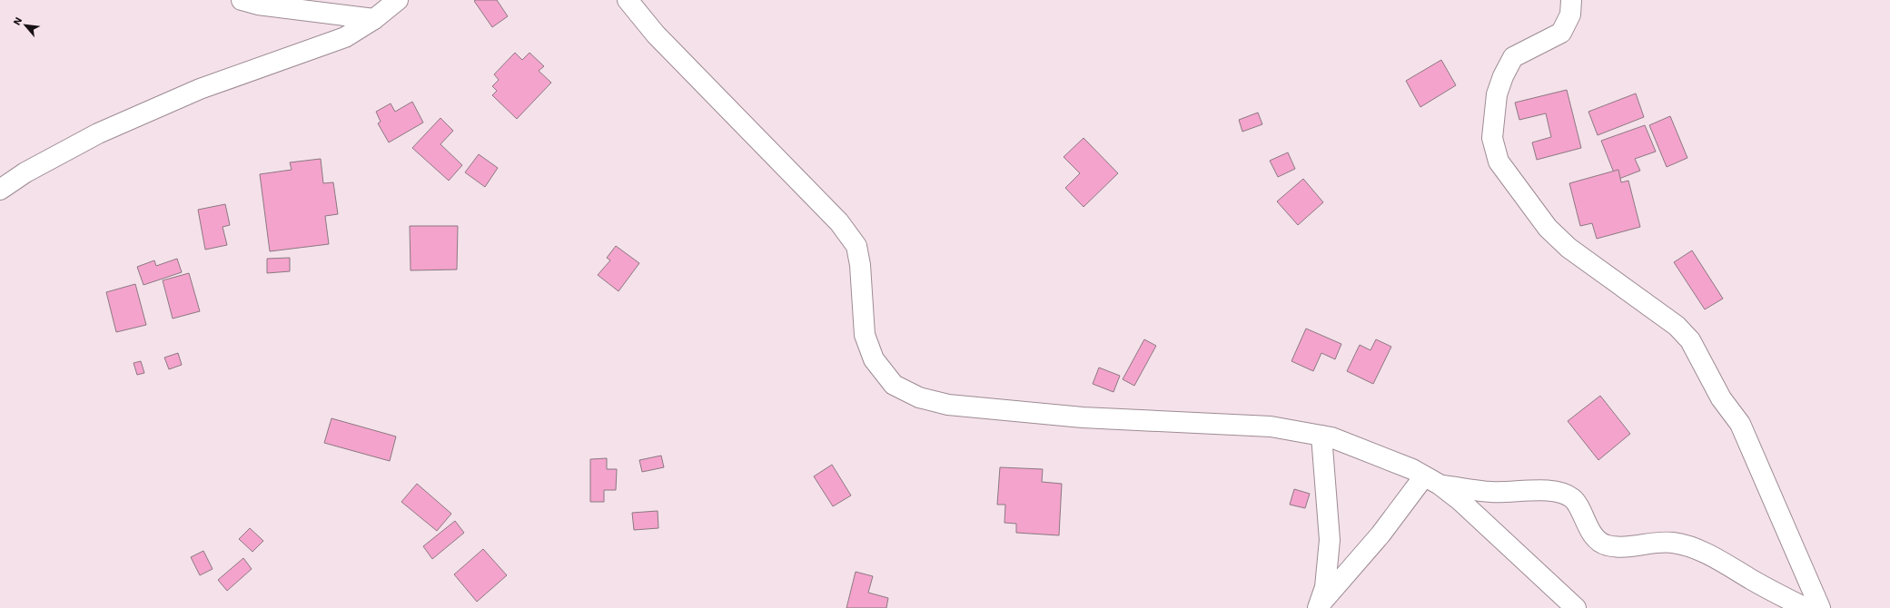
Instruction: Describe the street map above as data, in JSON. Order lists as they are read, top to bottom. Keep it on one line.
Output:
{"north":"top left"}
